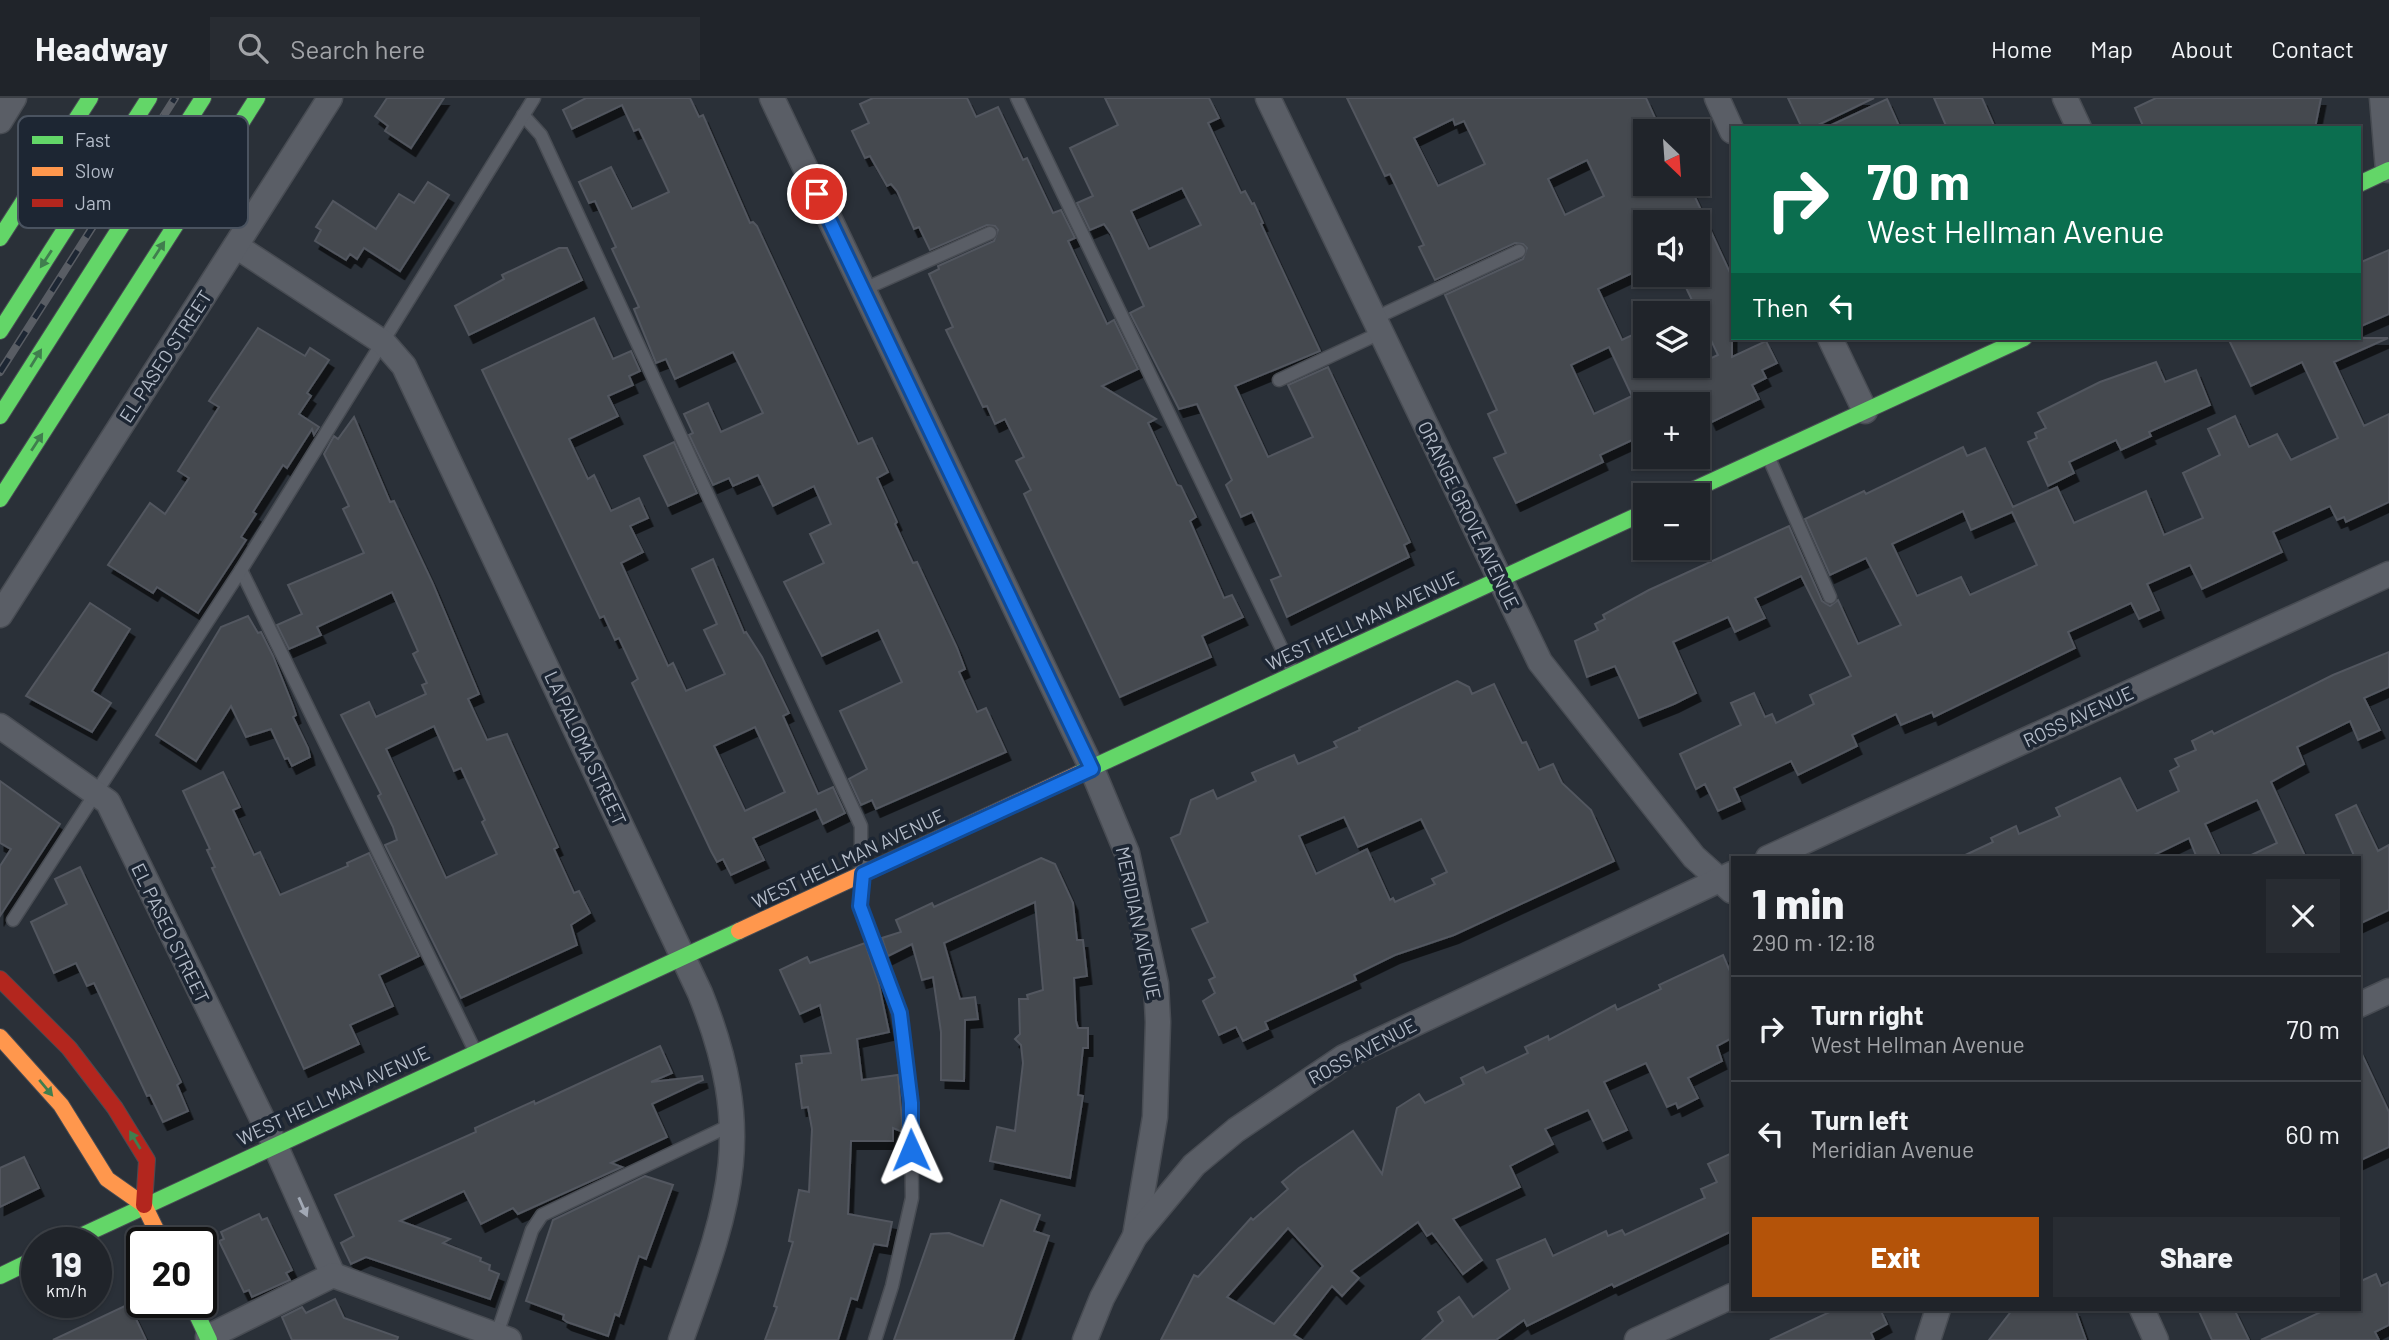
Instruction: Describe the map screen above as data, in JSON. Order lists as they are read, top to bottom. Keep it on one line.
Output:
{"streets":{"main road":["WEST HELLMAN AVENUE"],"street":["EL PASEO STREET","ORANGE GROVE AVENUE","ROSS AVENUE","LA PALOMA STREET","MERIDIAN AVENUE"]},"crossings":[["EL PASEO STREET","WEST HELLMAN AVENUE"],["EL PASEO STREET","LA PALOMA STREET"],["ORANGE GROVE AVENUE","WEST HELLMAN AVENUE"],["ORANGE GROVE AVENUE","ROSS AVENUE"],["WEST HELLMAN AVENUE","LA PALOMA STREET"],["WEST HELLMAN AVENUE","MERIDIAN AVENUE"],["ROSS AVENUE","MERIDIAN AVENUE"]],"legend":["Fast","Slow","Jam"],"north":"bottom right","page":{"header":"Headway","search":"Search here","nav":["Home","Map","About","Contact"],"map_buttons":["+","−"],"turn":["70 m","West Hellman Avenue"],"then":"Then","heading":["1 min","290 m · 12:18"],"list":[{"name":"Turn right","note":"West Hellman Avenue","value":"70 m"},{"name":"Turn left","note":"Meridian Avenue","value":"60 m"}],"buttons":["Exit","Share"],"speed":"19 km/h","limit":"20"}}
